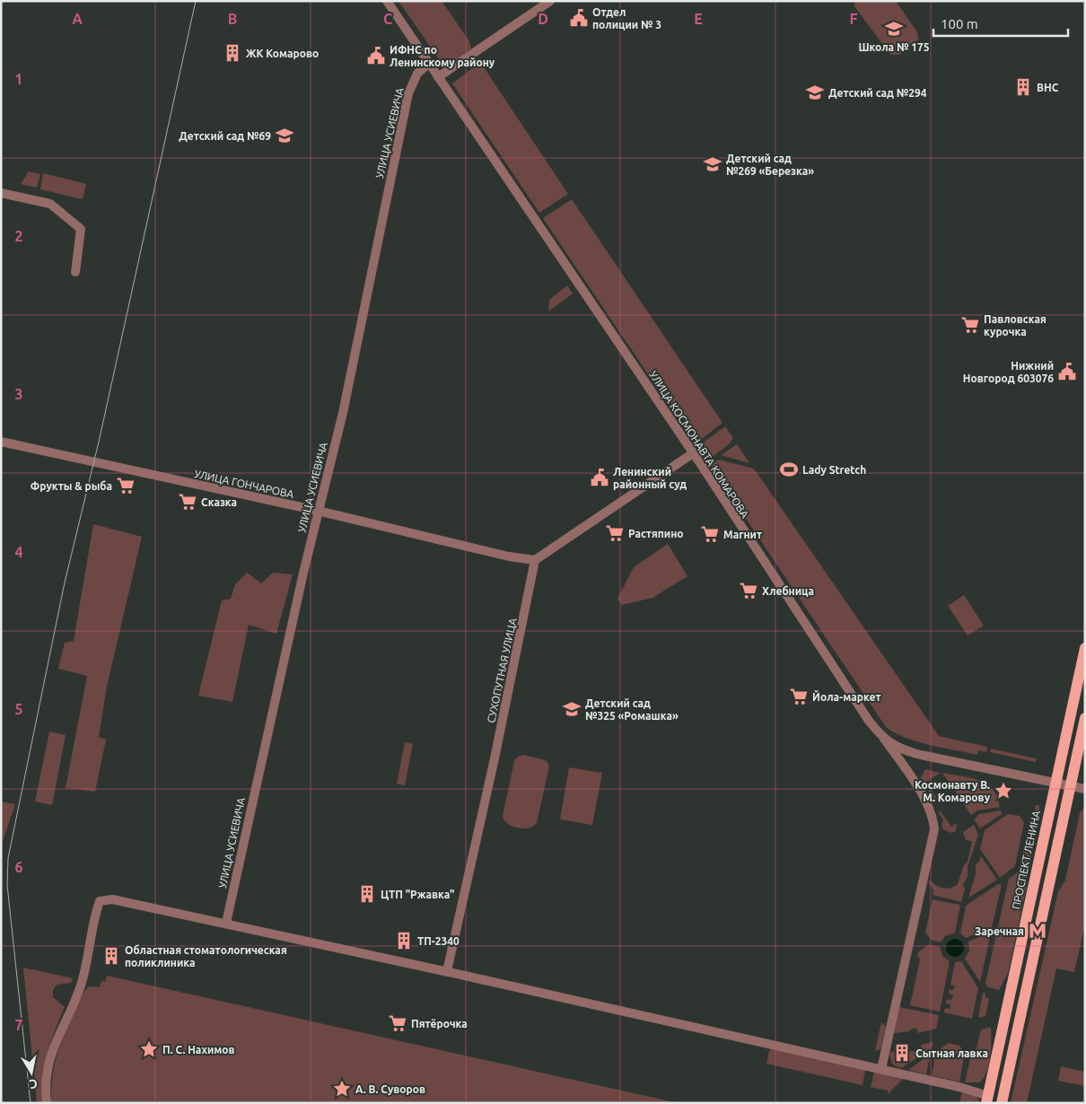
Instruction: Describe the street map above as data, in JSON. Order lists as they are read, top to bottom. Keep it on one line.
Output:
{"streets":{"main road":["ПРОСПЕКТ ЛЕНИНА"],"street":["УЛИЦА УСИЕВИЧА","УЛИЦА КОСМОНАВТА КОМАРОВА","УЛИЦА ГОНЧАРОВА","СУХОПУТНАЯ УЛИЦА"]},"crossings":[["УЛИЦА УСИЕВИЧА","УЛИЦА КОСМОНАВТА КОМАРОВА"],["УЛИЦА УСИЕВИЧА","УЛИЦА ГОНЧАРОВА"],["УЛИЦА КОСМОНАВТА КОМАРОВА","ПРОСПЕКТ ЛЕНИНА"],["УЛИЦА ГОНЧАРОВА","СУХОПУТНАЯ УЛИЦА"]],"places":{"public building":["Отдел полиции № 3","ИФНС по Ленинскому району","Нижний Новгород 603076","Ленинский районный суд"],"school or university":["Школа № 175","Детский сад №294","Детский сад №69","Детский сад №269 «Березка»","Детский сад №325 «Ромашка»"],"building":["ЖК Комарово","ВНС","ЦТП \"Ржавка\"","ТП-2340","Областная стоматологическая поликлиника","Сытная лавка"],"supermarket":["Павловская курочка","Фрукты & рыба","Сказка","Растяпино","Магнит","Хлебница","Йола-маркет","Пятёрочка"],"sports":["Lady Stretch"],"place":["Космонавту В. М. Комарову","П. С. Нахимов","А. В. Суворов"],"metro station":["Заречная"]},"scale_bar":"100 m","north":"bottom","grid":{"columns":["A","B","C","D","E","F"],"rows":["1","2","3","4","5","6","7"]}}
